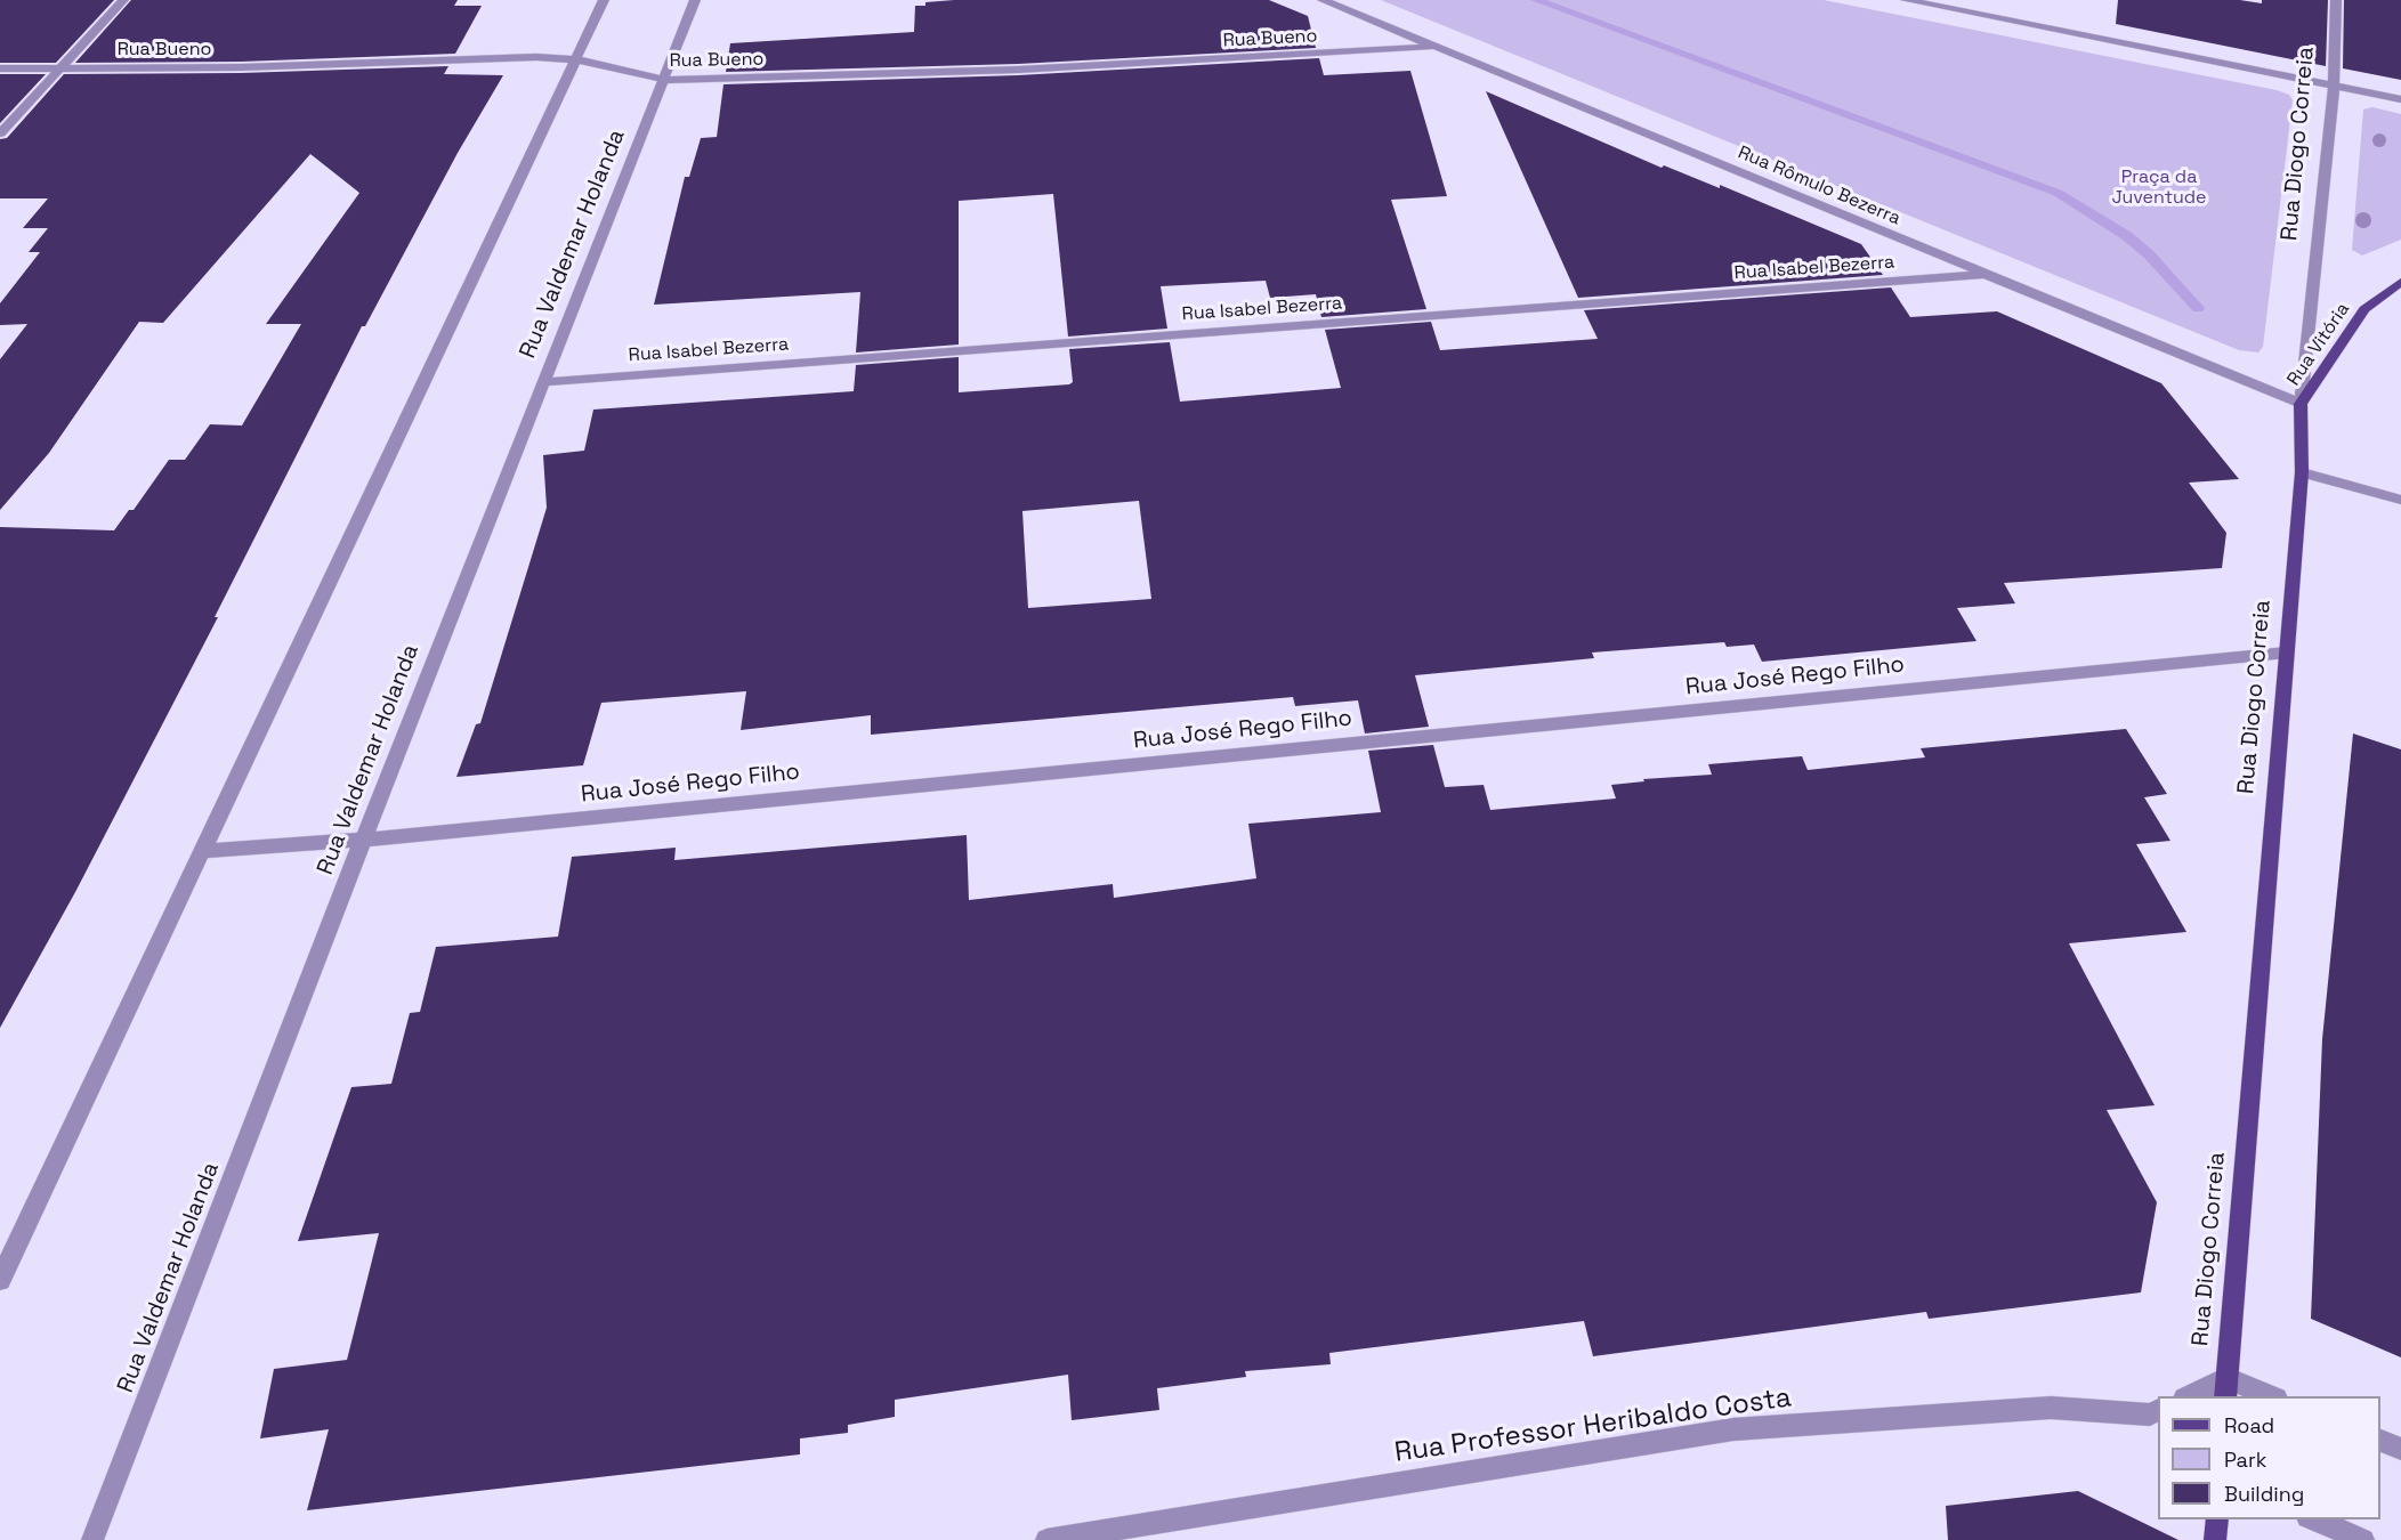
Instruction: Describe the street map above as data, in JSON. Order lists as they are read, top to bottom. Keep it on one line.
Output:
{"streets":{"main road":["Rua Diogo Correia","Rua Vitória"],"street":["Rua Bueno","Rua Rômulo Bezerra","Rua Valdemar Holanda","Rua Isabel Bezerra","Rua José Rego Filho","Rua Professor Heribaldo Costa"]},"crossings":[["Rua Bueno","Rua Rômulo Bezerra"],["Rua Bueno","Rua Valdemar Holanda"],["Rua Diogo Correia","Rua Rômulo Bezerra"],["Rua Diogo Correia","Rua Vitória"],["Rua Diogo Correia","Rua José Rego Filho"],["Rua Rômulo Bezerra","Rua Isabel Bezerra"],["Rua Rômulo Bezerra","Rua Vitória"],["Rua Valdemar Holanda","Rua Isabel Bezerra"],["Rua Valdemar Holanda","Rua José Rego Filho"]],"parks":["Praça da Juventude"],"legend":["Road","Park","Building"]}
